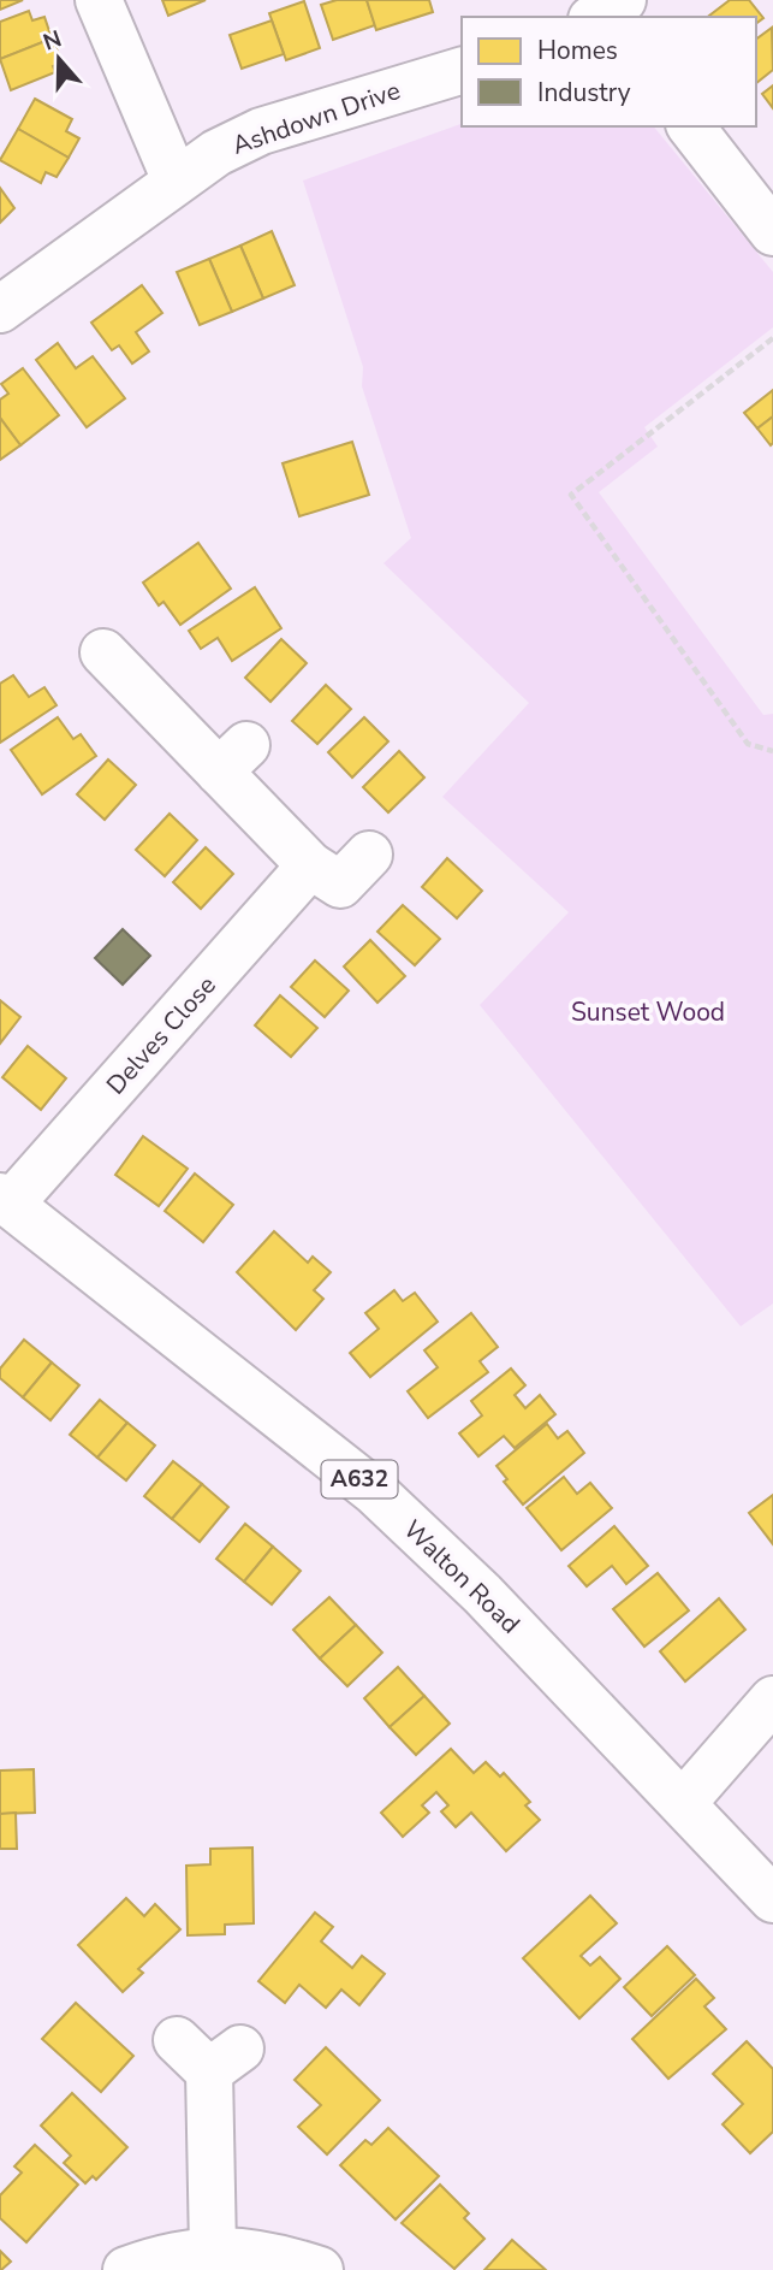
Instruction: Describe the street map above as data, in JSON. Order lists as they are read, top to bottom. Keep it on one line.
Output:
{"streets":{"street":["Ashdown Drive","Delves Close","A632","Walton Road"]},"crossings":[["Delves Close","Walton Road"]],"parks":["Sunset Wood"],"legend":["Homes","Industry"],"north":"top"}
